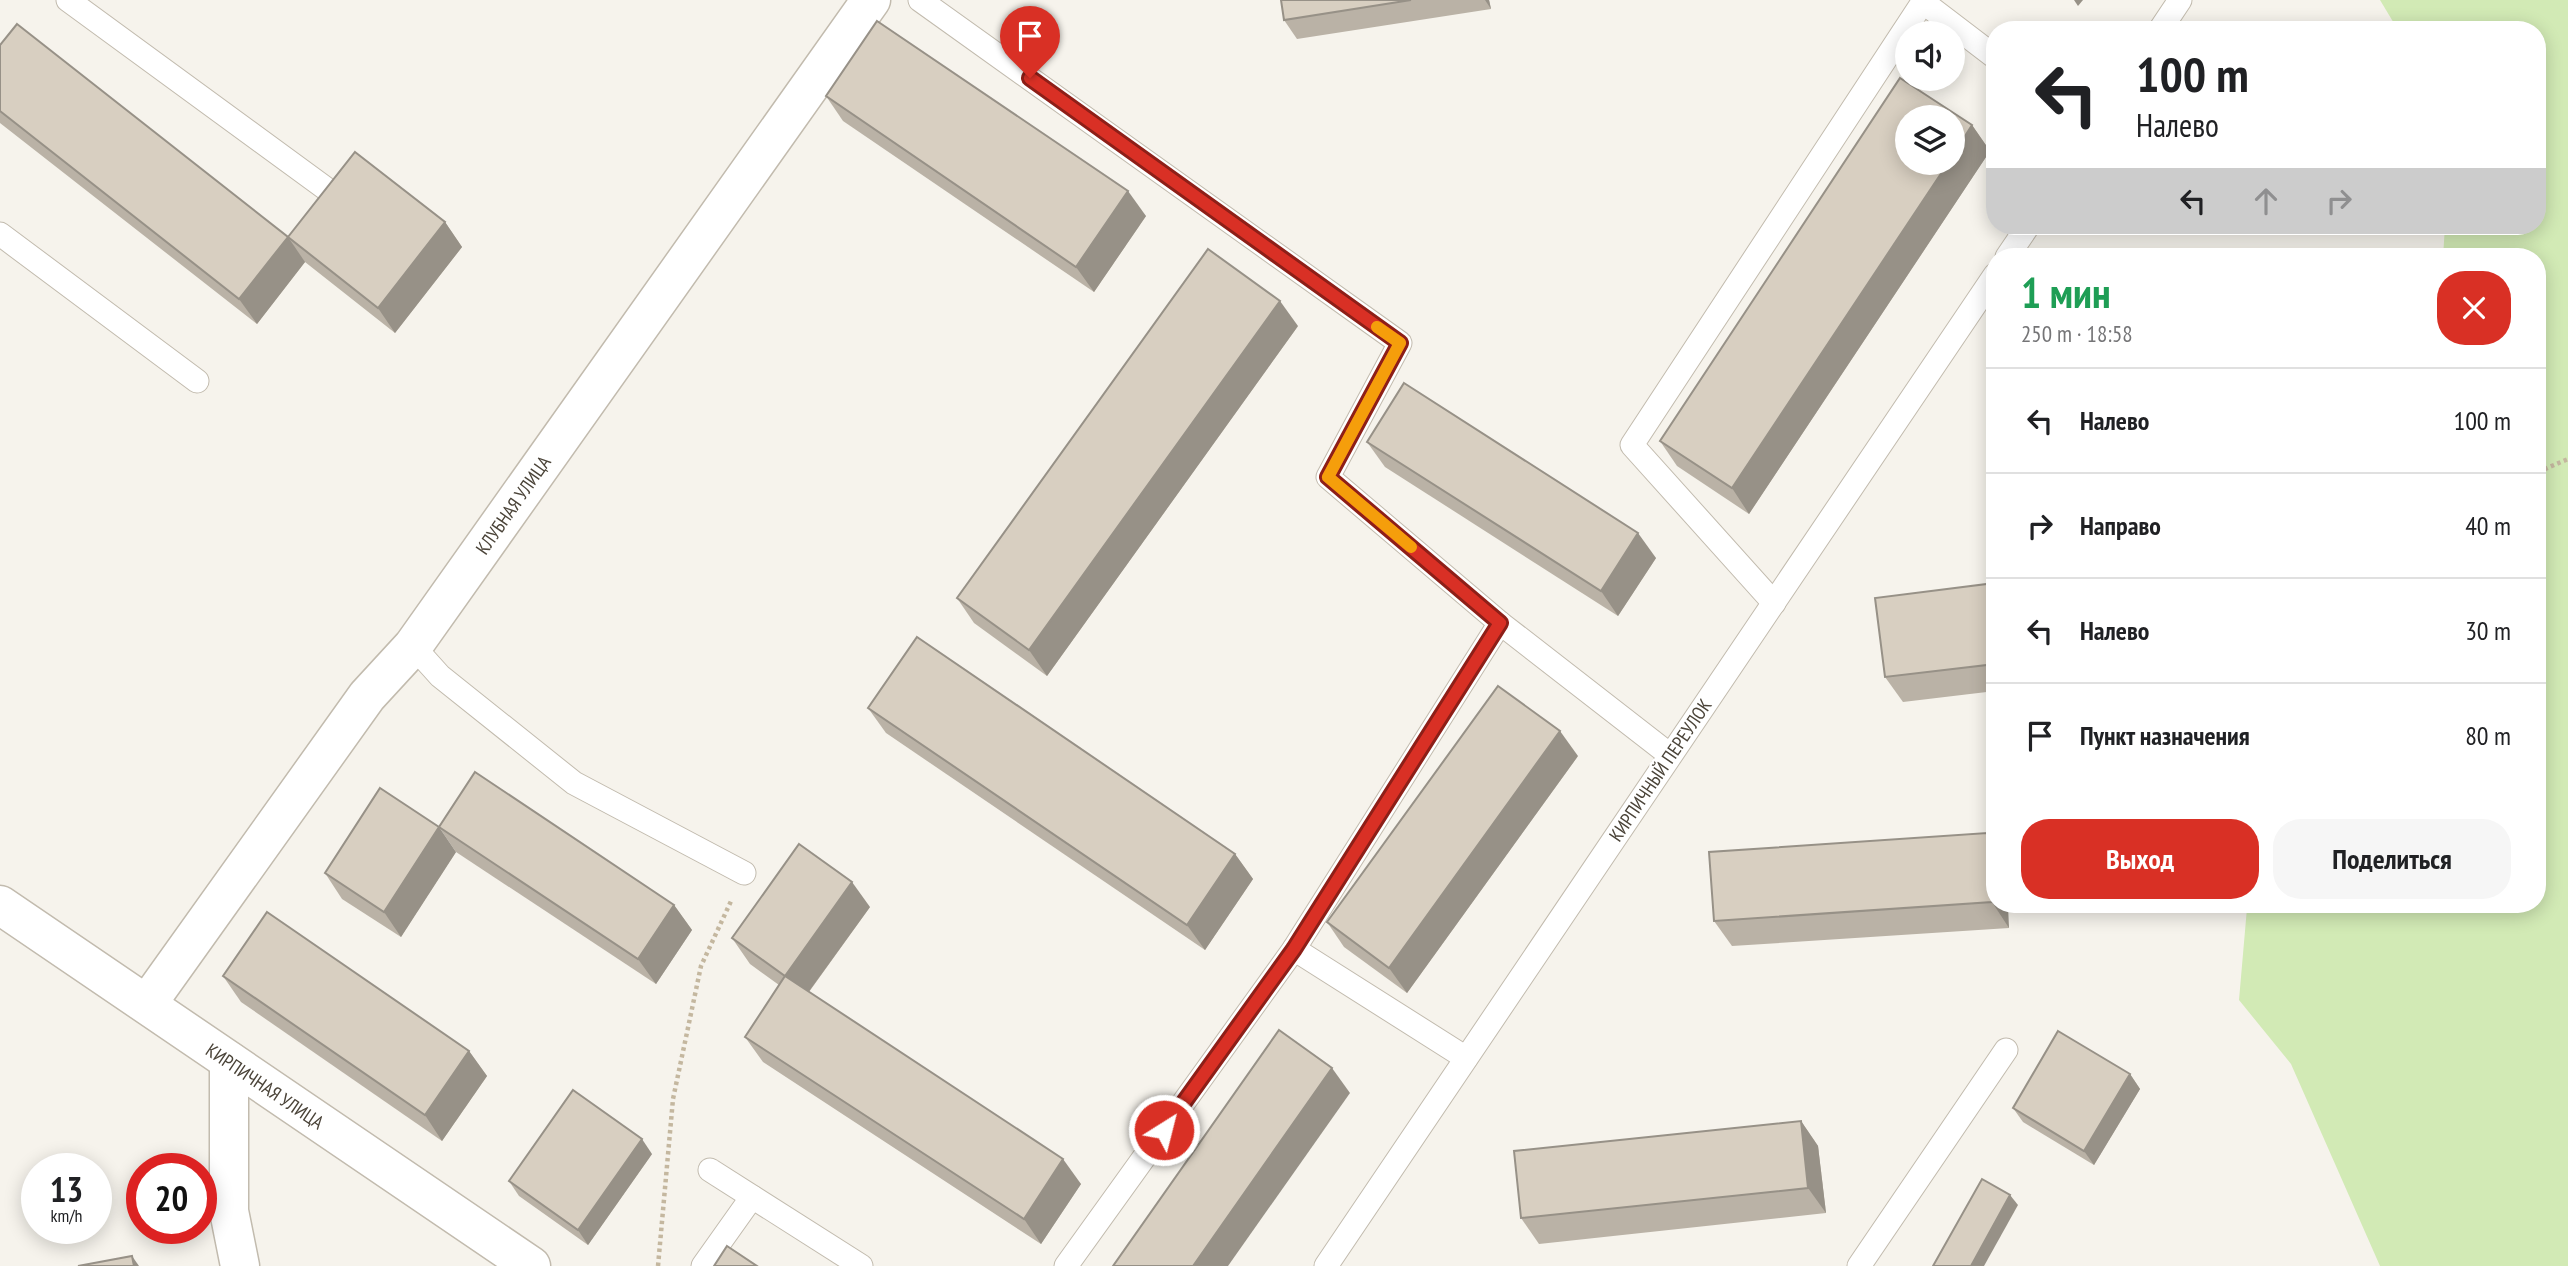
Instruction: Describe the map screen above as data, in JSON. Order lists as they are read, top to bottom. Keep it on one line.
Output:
{"streets":{"street":["КЛУБНАЯ УЛИЦА","КИРПИЧНАЯ УЛИЦА"],"lane":["КИРПИЧНЫЙ ПЕРЕУЛОК"]},"crossings":[["КЛУБНАЯ УЛИЦА","КИРПИЧНАЯ УЛИЦА"]],"page":{"turn":["100 m","Налево"],"heading":["1 мин","250 m · 18:58"],"list":[{"name":"Налево","value":"100 m"},{"name":"Направо","value":"40 m"},{"name":"Налево","value":"30 m"},{"name":"Пункт назначения","value":"80 m"}],"buttons":["Выход","Поделиться"],"speed":"13 km/h","limit":"20"}}
